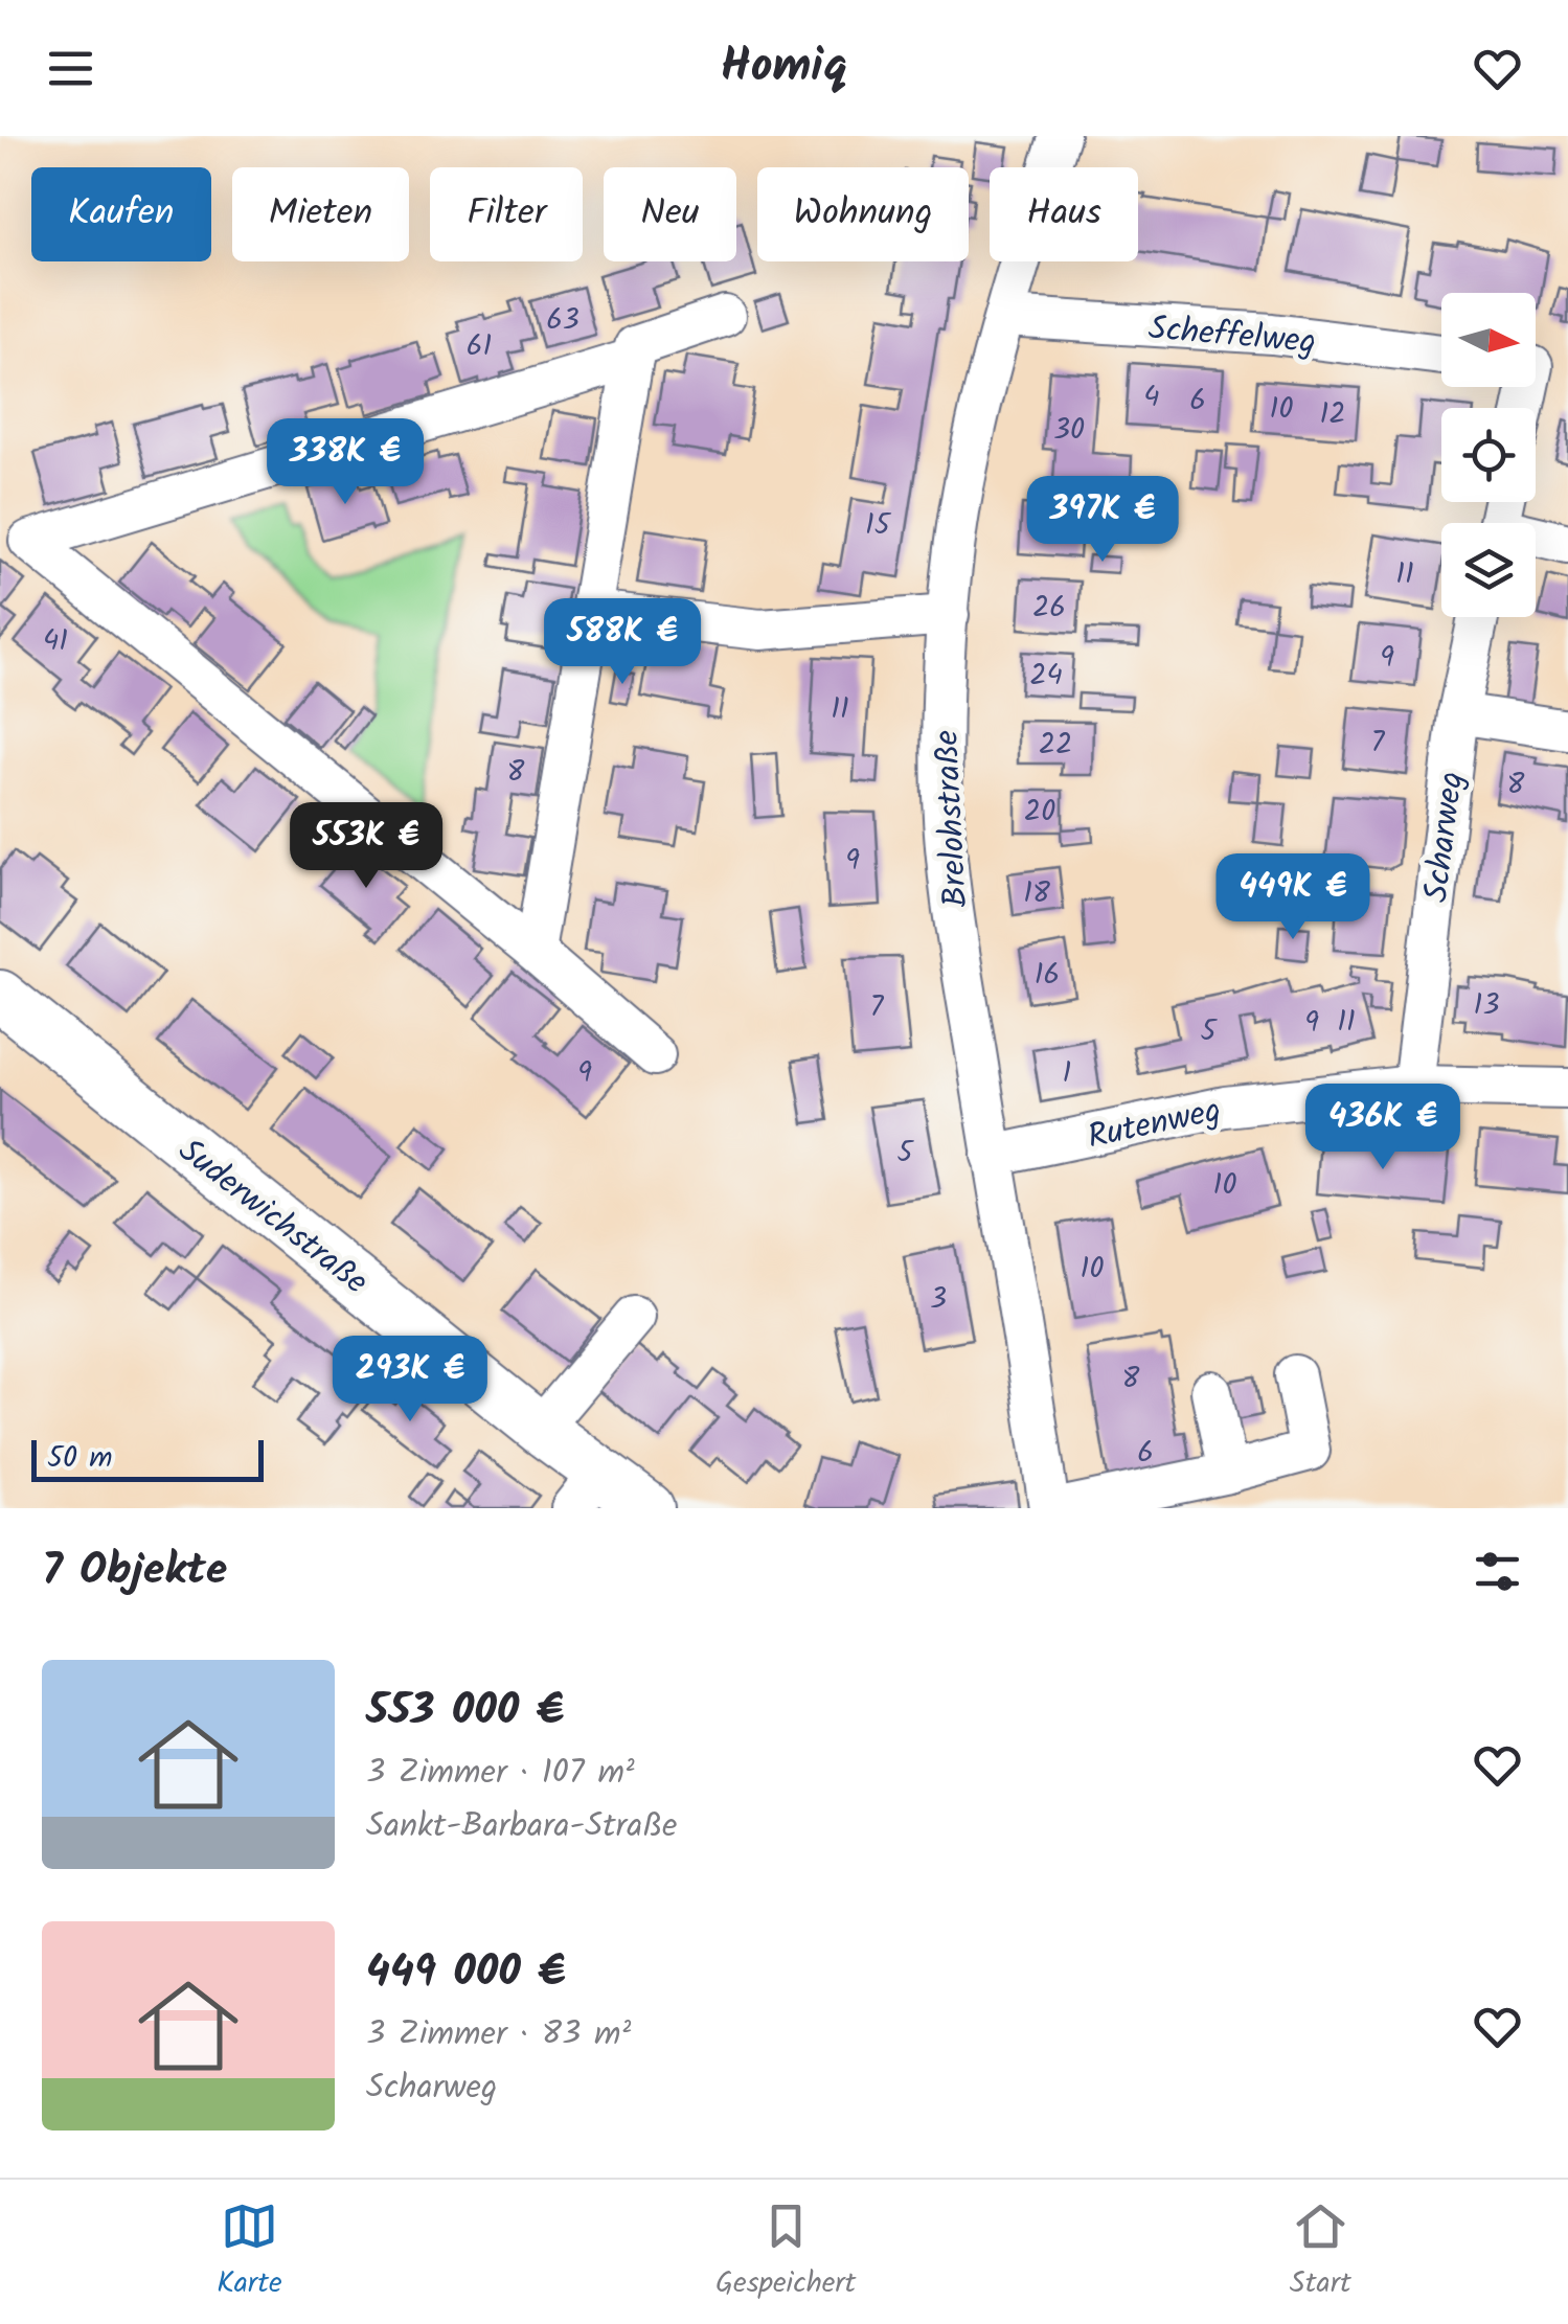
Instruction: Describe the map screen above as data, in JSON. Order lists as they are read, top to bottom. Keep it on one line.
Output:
{"streets":{"main road":["Suderwichstraße"],"street":["Scheffelweg","Brelohstraße","Scharweg","Rutenweg"]},"crossings":[["Scheffelweg","Brelohstraße"],["Brelohstraße","Rutenweg"],["Scharweg","Rutenweg"]],"house_numbers":["63","61","4","6","10","12","30","15","11","26","41","9","24","11","7","22","8","8","20","9","18","16","13","7","11","9","5","9","1","5","10","10","3","8","6"],"scale_bar":"50 m","north":"right","page":{"header":"Homiq","chip":["Kaufen","Mieten","Filter","Neu","Wohnung","Haus"],"price":["338K €","397K €","588K €","553K €","449K €","436K €","293K €"],"scale":"50 m","heading":"7 Objekte","list":[{"name":"553 000 €","note":"3 Zimmer · 107 m² · Sankt-Barbara-Straße"},{"name":"449 000 €","note":"3 Zimmer · 83 m² · Scharweg"}],"tabs":["Karte","Gespeichert","Start"]}}
